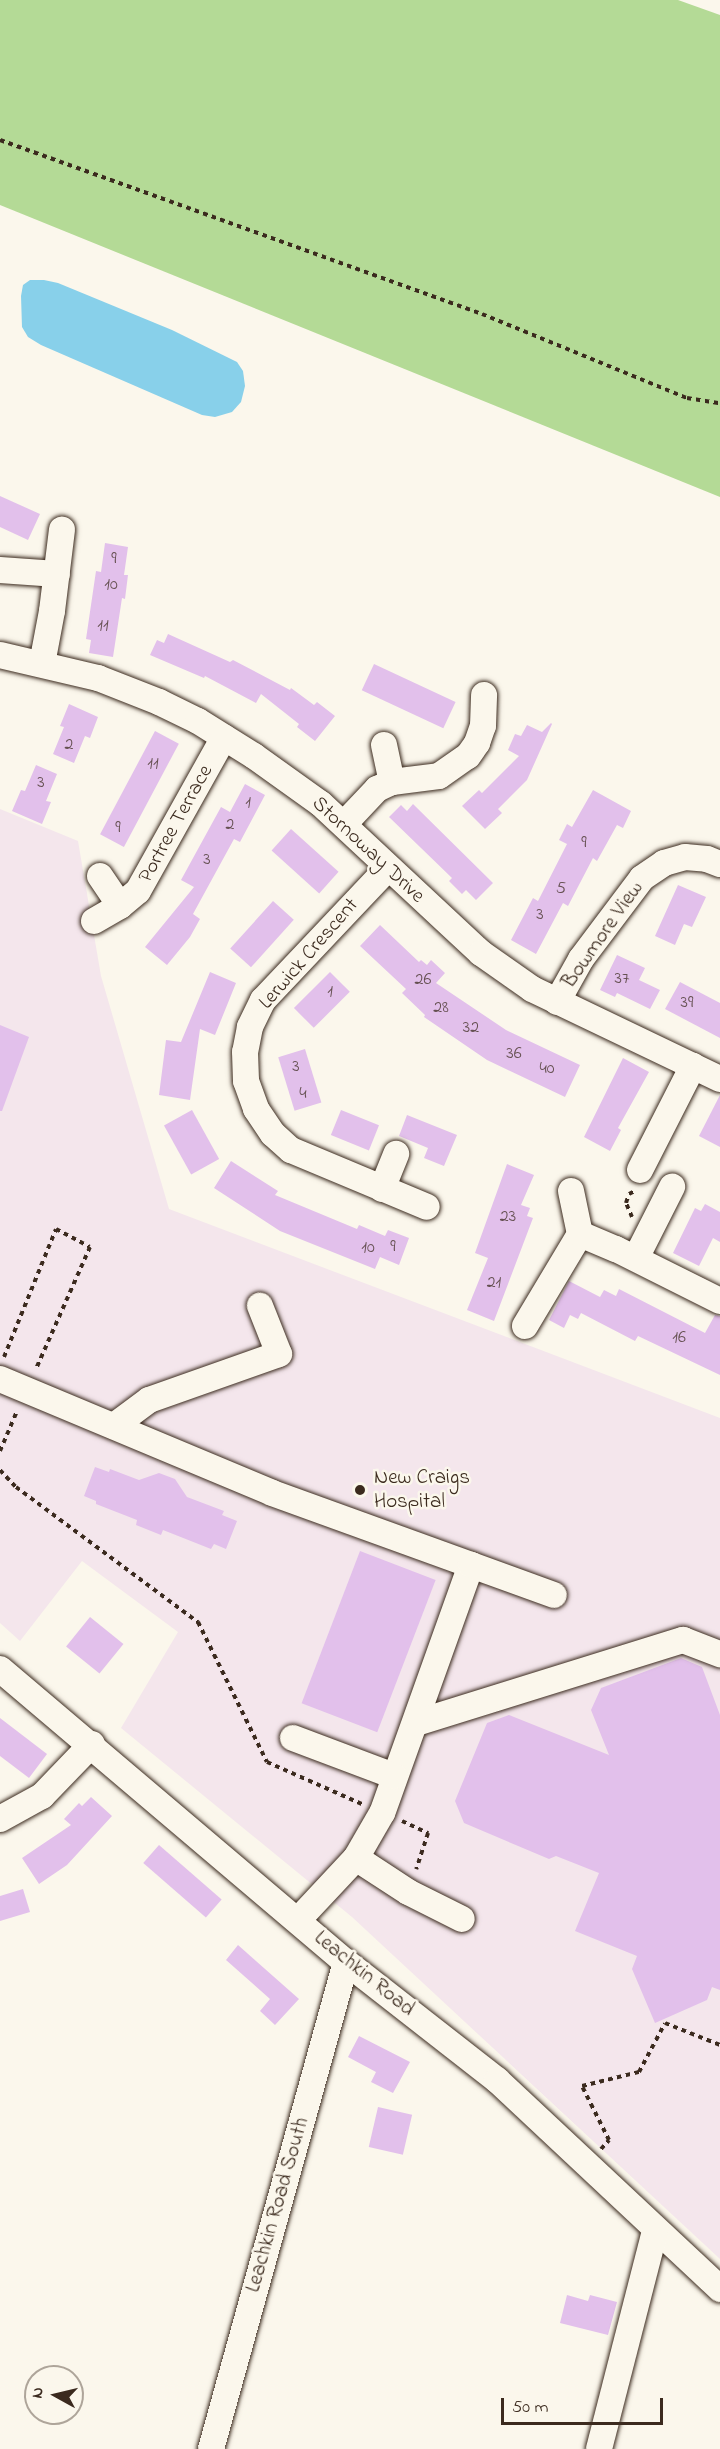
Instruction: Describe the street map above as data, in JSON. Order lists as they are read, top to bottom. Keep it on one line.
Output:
{"streets":{"street":["Portree Terrace","Stornoway Drive","Bowmore View","Lerwick Crescent","Leachkin Road","Leachkin Road South"]},"crossings":[["Portree Terrace","Stornoway Drive"],["Stornoway Drive","Bowmore View"],["Stornoway Drive","Lerwick Crescent"],["Leachkin Road","Leachkin Road South"]],"places":["New Craigs Hospital"],"house_numbers":["9","10","11","2","11","3","1","2","9","9","3","5","3","37","26","1","39","28","32","36","3","40","4","23","9","10","21","16"],"scale_bar":"50 m","north":"left"}
